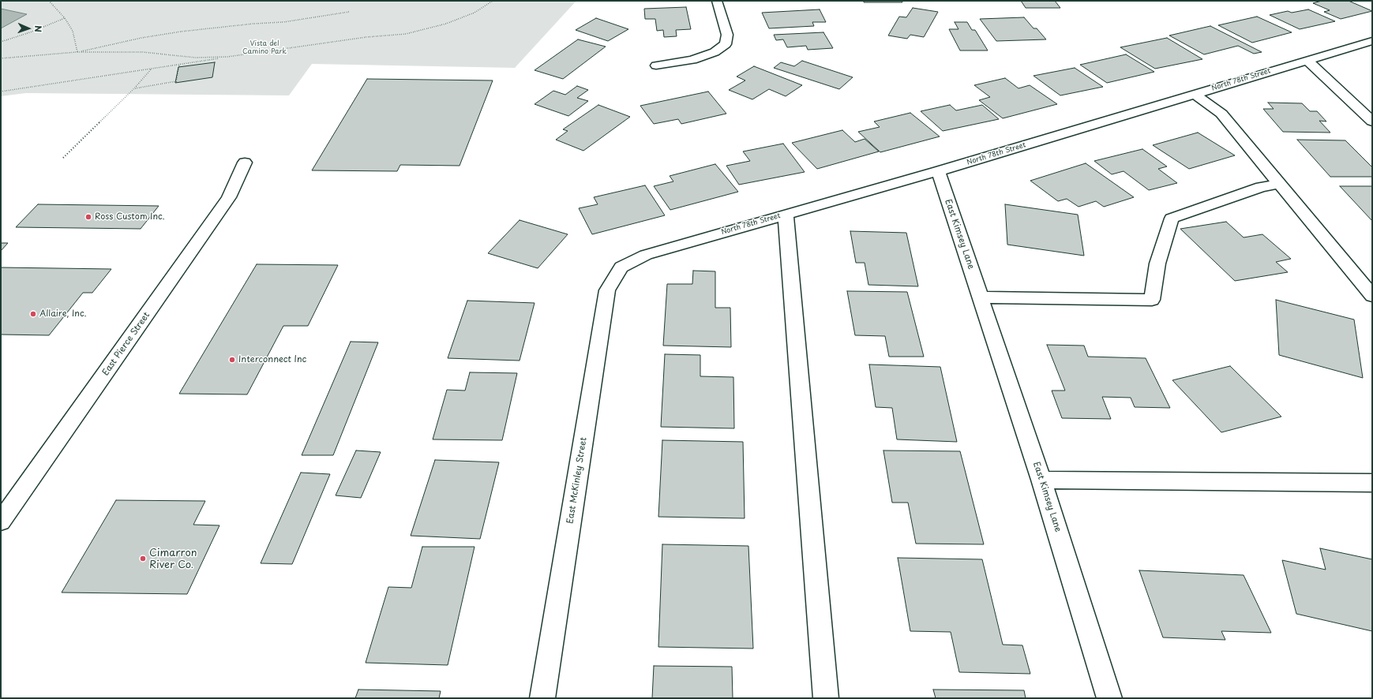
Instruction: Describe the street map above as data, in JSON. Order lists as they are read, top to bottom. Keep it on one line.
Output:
{"streets":{"street":["North 78th Street","East Kimsey Lane","East Pierce Street","East McKinley Street"]},"crossings":[["North 78th Street","East Kimsey Lane"],["North 78th Street","East McKinley Street"]],"parks":["Vista del Camino Park"],"places":["Ross Custom Inc.","Allaire, Inc.","Interconnect Inc","Cimarron River Co."],"north":"right"}
